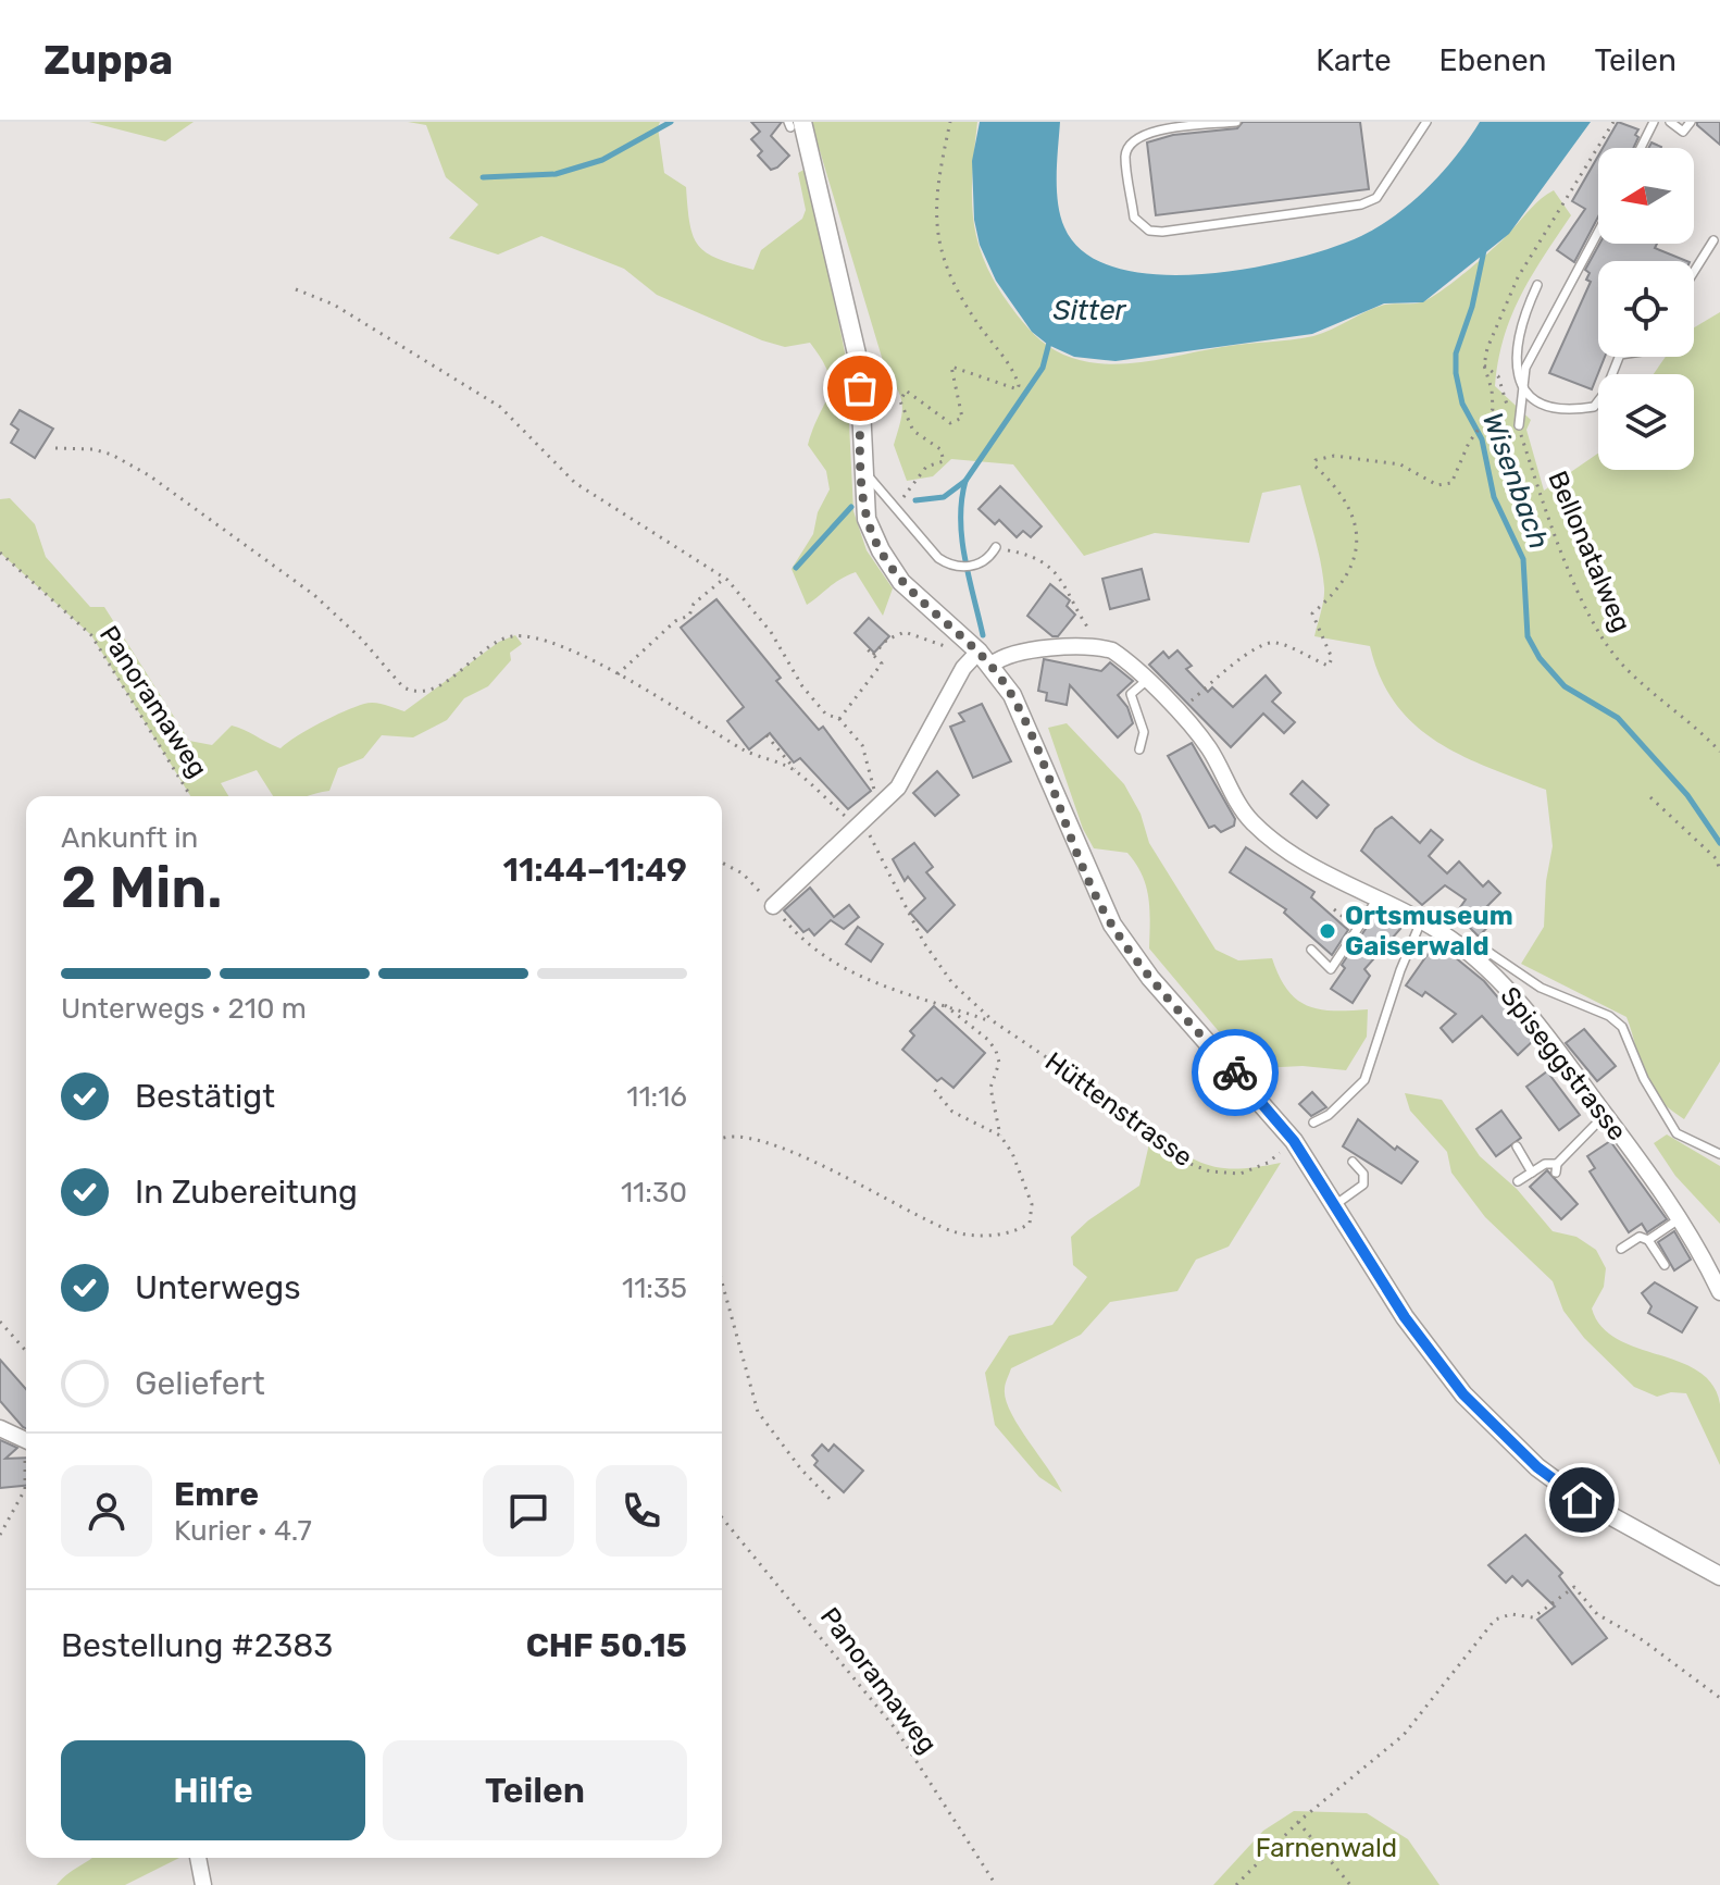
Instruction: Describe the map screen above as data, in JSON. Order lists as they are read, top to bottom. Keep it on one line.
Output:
{"streets":{"street":["Spiseggstrasse"],"path":["Bellonatalweg","Panoramaweg","Hüttenstrasse"]},"water":["Sitter","Wisenbach"],"parks":["Farnenwald"],"places":["Ortsmuseum Gaiserwald"],"north":"left","page":{"header":"Zuppa","nav":["Karte","Ebenen","Teilen"],"heading":["2 Min.","Ankunft in","11:44–11:49"],"panel":["Emre","Kurier · 4.7","Bestellung #2383","CHF 50.15"],"bar":"Unterwegs · 210 m","list":[["Bestätigt","11:16"],["In Zubereitung","11:30"],["Unterwegs","11:35"],"Geliefert"],"buttons":["Hilfe","Teilen"]}}
